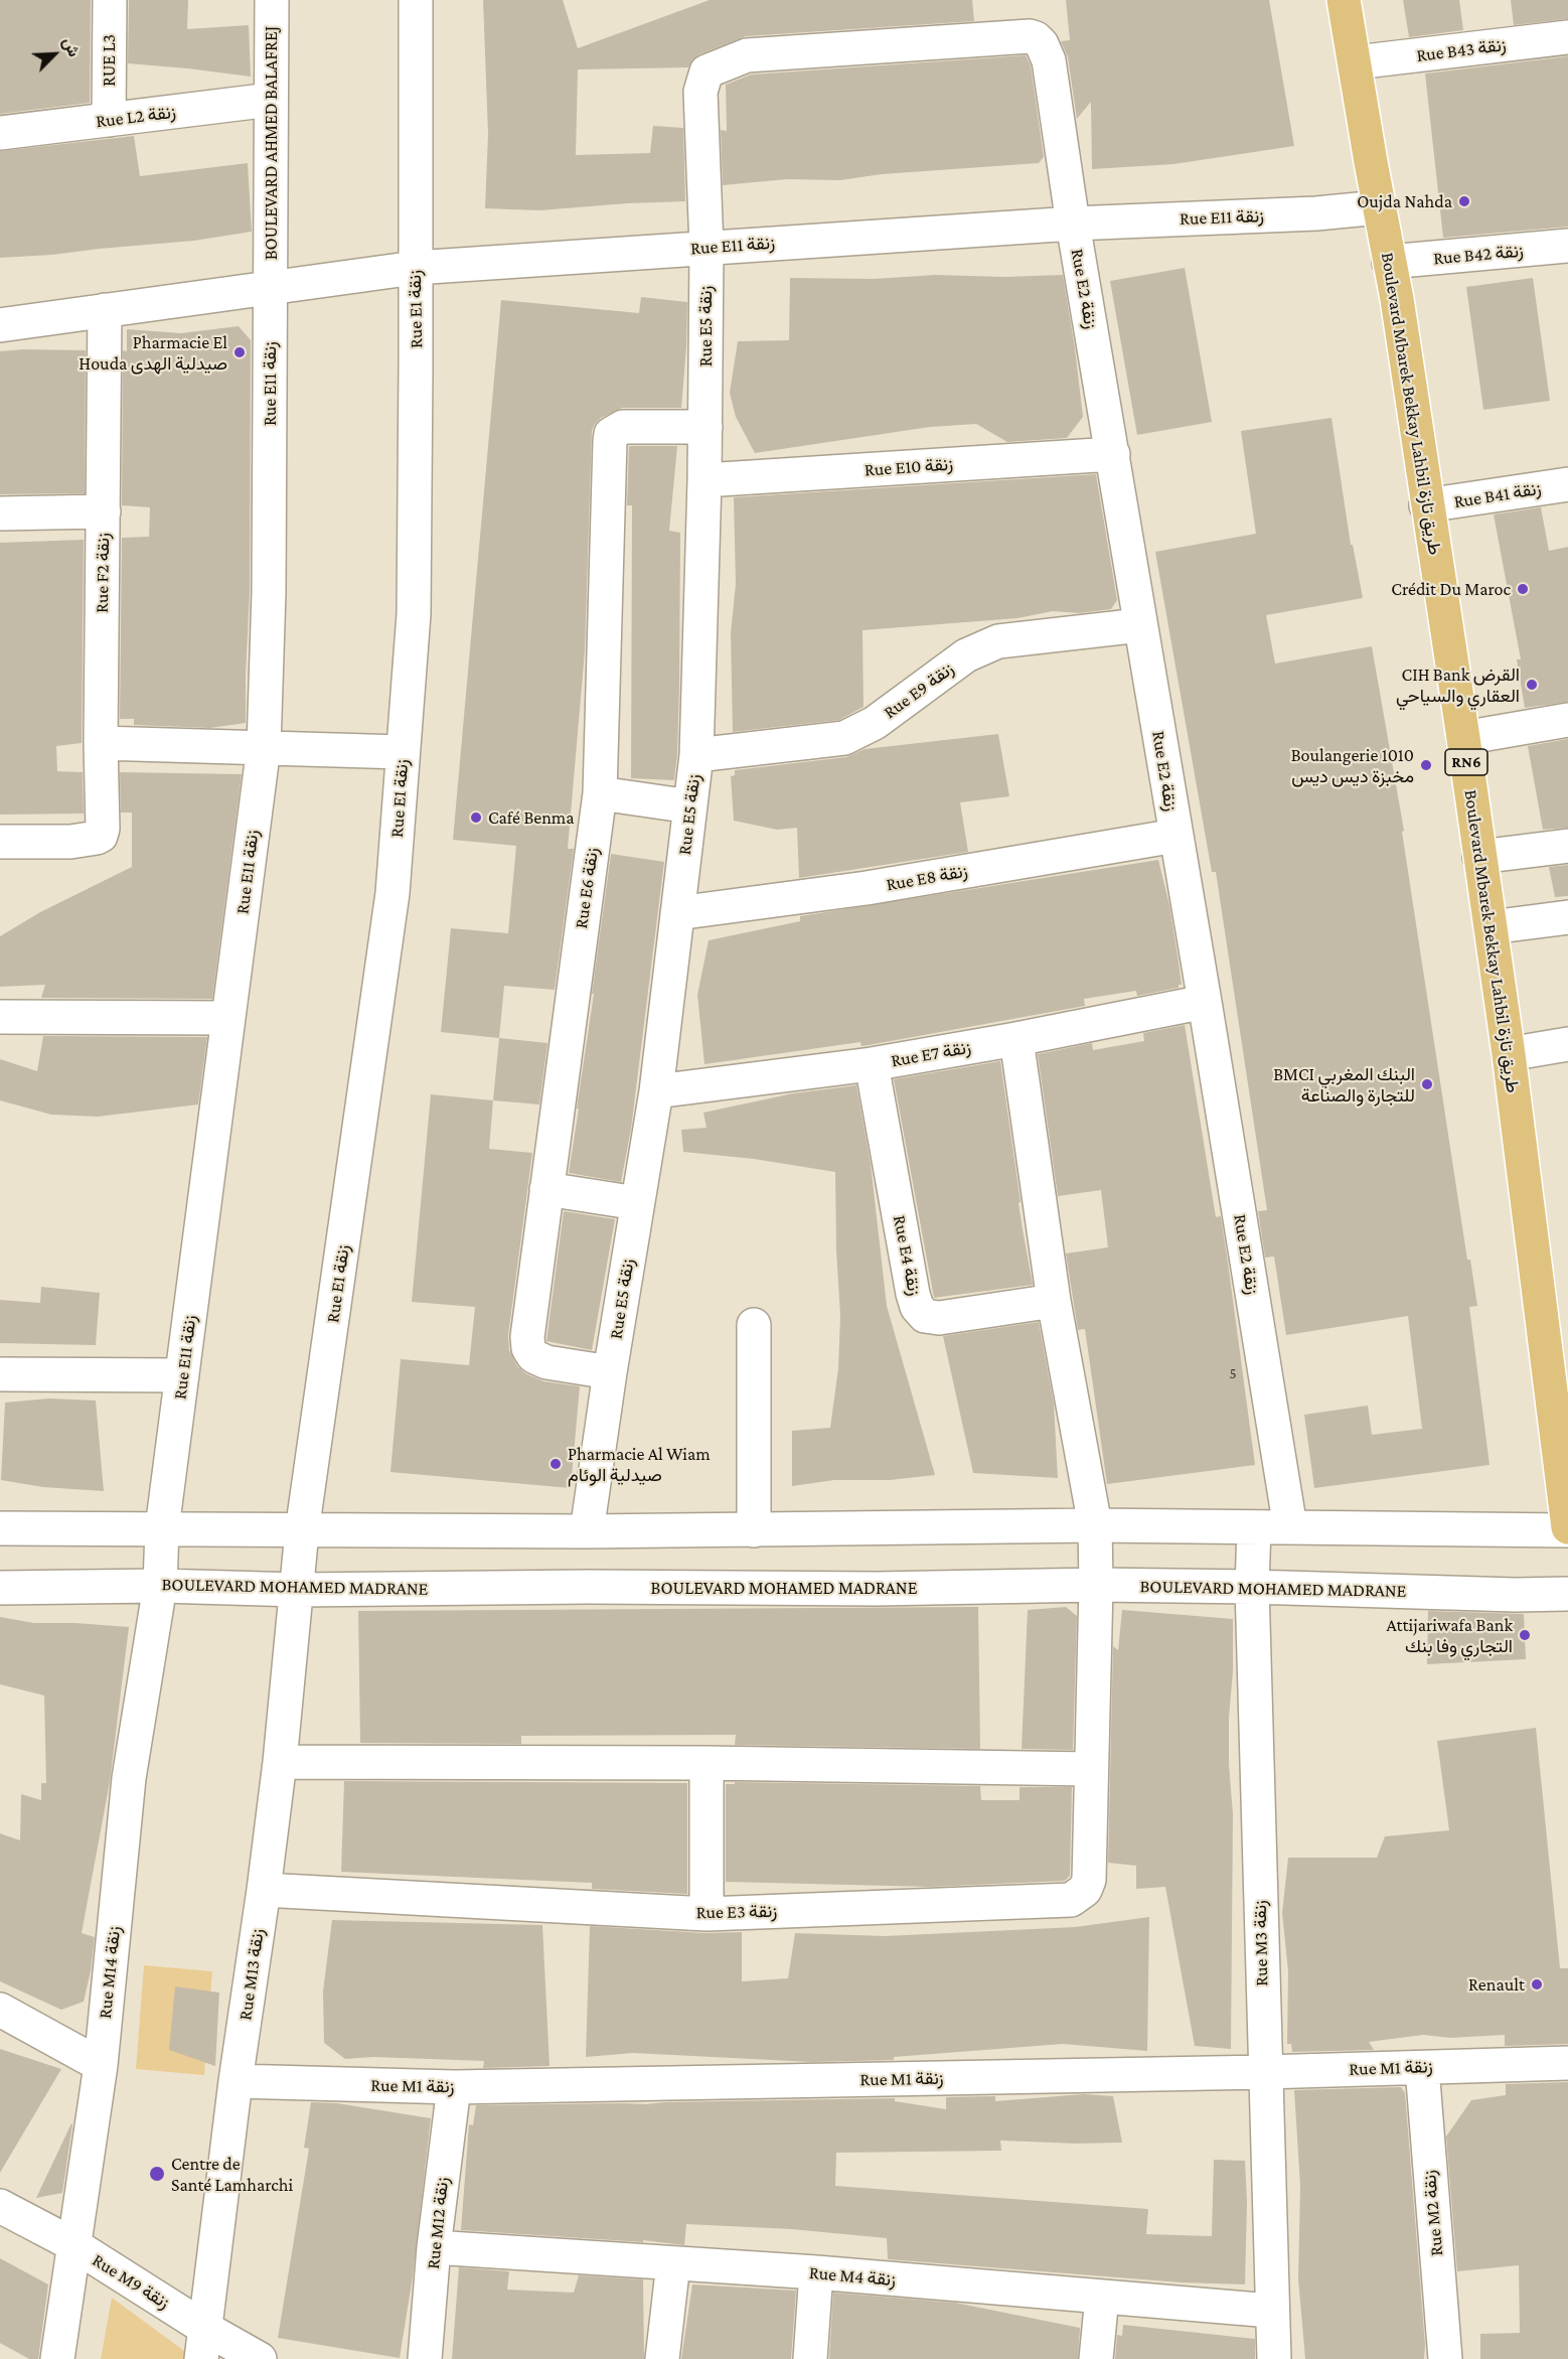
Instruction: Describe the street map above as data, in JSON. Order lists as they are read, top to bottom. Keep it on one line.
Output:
{"streets":{"main road":["Boulevard Mbarek Bekkay Lahbil طريق تازة","RN6"],"street":["Rue B43 زنقة","RUE L3","Rue L2 زنقة","BOULEVARD AHMED BALAFREJ","Rue E11 زنقة","Rue B42 زنقة","Rue E2 زنقة","Rue E1 زنقة","Rue E5 زنقة","Rue E10 زنقة","Rue B41 زنقة","Rue F2 زنقة","Rue E9 زنقة","Rue E8 زنقة","Rue E6 زنقة","Rue E7 زنقة","Rue E4 زنقة","BOULEVARD MOHAMED MADRANE","Rue E3 زنقة","Rue M3 زنقة","Rue M14 زنقة","Rue M13 زنقة","Rue M1 زنقة","Rue M2 زنقة","Rue M12 زنقة","Rue M4 زنقة","Rue M9 زنقة"]},"crossings":[["Rue B43 زنقة","Boulevard Mbarek Bekkay Lahbil طريق تازة"],["RUE L3","Rue L2 زنقة"],["Rue L2 زنقة","BOULEVARD AHMED BALAFREJ"],["BOULEVARD AHMED BALAFREJ","Rue E11 زنقة"],["Rue E11 زنقة","Rue E2 زنقة"],["Rue E11 زنقة","Rue E1 زنقة"],["Rue E11 زنقة","Rue E5 زنقة"],["Rue E11 زنقة","Boulevard Mbarek Bekkay Lahbil طريق تازة"],["Rue E11 زنقة","BOULEVARD MOHAMED MADRANE"],["Rue E11 زنقة","Rue M14 زنقة"],["Rue B42 زنقة","Boulevard Mbarek Bekkay Lahbil طريق تازة"],["Rue E2 زنقة","Rue E5 زنقة"],["Rue E2 زنقة","Rue E10 زنقة"],["Rue E2 زنقة","Rue E9 زنقة"],["Rue E2 زنقة","Rue E8 زنقة"],["Rue E2 زنقة","Rue E7 زنقة"],["Rue E1 زنقة","BOULEVARD MOHAMED MADRANE"],["Rue E1 زنقة","Rue M13 زنقة"],["Rue E5 زنقة","Rue E10 زنقة"],["Rue E5 زنقة","Rue E9 زنقة"],["Rue E5 زنقة","Rue E8 زنقة"],["Rue E5 زنقة","Rue E6 زنقة"],["Rue E5 زنقة","Rue E7 زنقة"],["Boulevard Mbarek Bekkay Lahbil طريق تازة","Rue B41 زنقة"],["Rue E7 زنقة","Rue E4 زنقة"],["BOULEVARD MOHAMED MADRANE","Rue E3 زنقة"],["BOULEVARD MOHAMED MADRANE","Rue M3 زنقة"],["BOULEVARD MOHAMED MADRANE","Rue M14 زنقة"],["BOULEVARD MOHAMED MADRANE","Rue M13 زنقة"],["Rue E3 زنقة","Rue M13 زنقة"],["Rue M3 زنقة","Rue M1 زنقة"],["Rue M3 زنقة","Rue M4 زنقة"],["Rue M14 زنقة","Rue M9 زنقة"],["Rue M13 زنقة","Rue M1 زنقة"],["Rue M13 زنقة","Rue M9 زنقة"],["Rue M1 زنقة","Rue M2 زنقة"],["Rue M1 زنقة","Rue M12 زنقة"],["Rue M12 زنقة","Rue M4 زنقة"]],"places":["Oujda Nahda","Pharmacie El Houda صيدلية الهدى","Crédit Du Maroc","CIH Bank القرض العقاري والسياحي","Boulangerie 1010 مخبزة ديس ديس","Café Benma","BMCI البنك المغربي للتجارة والصناعة","Pharmacie Al Wiam صيدلية الوئام","Attijariwafa Bank التجاري وفا بنك","Renault","Centre de Santé Lamharchi"],"house_numbers":["5"],"north":"top right"}
